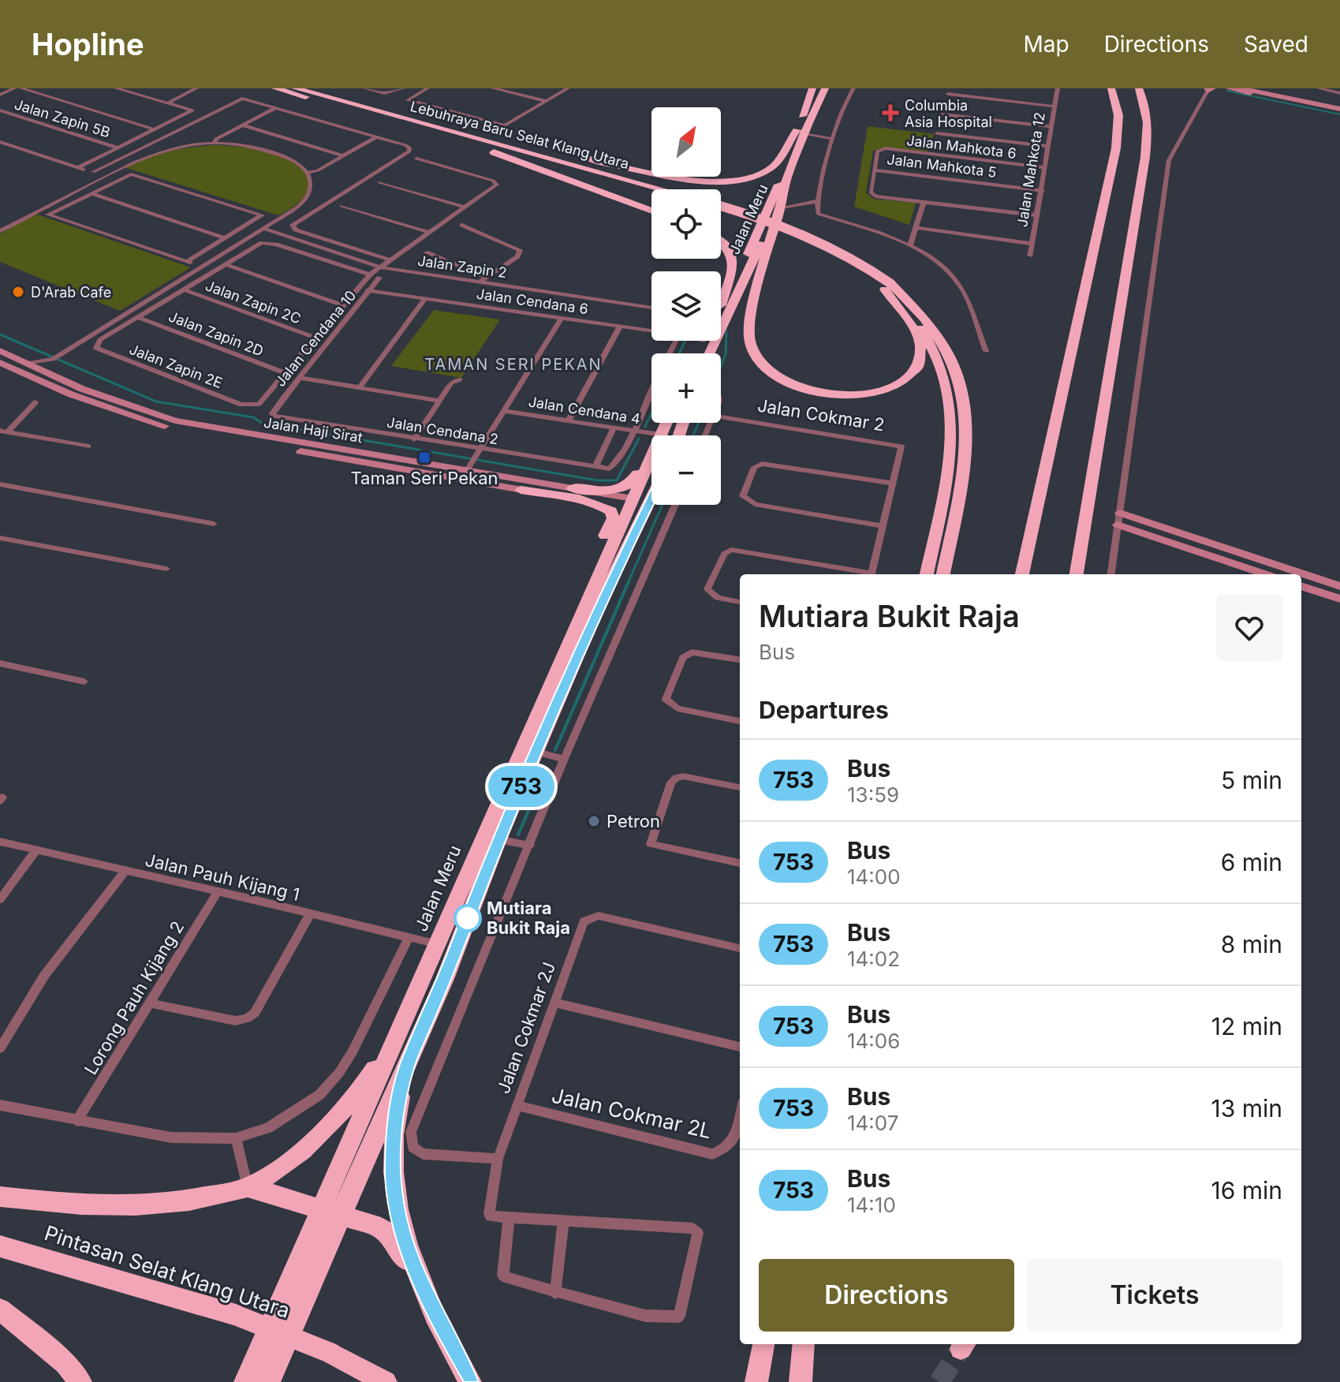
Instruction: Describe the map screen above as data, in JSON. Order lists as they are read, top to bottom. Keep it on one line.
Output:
{"streets":{"highway":["Lebuhraya Baru Selat Klang Utara","Jalan Meru","Pintasan Selat Klang Utara"],"main road":["Jalan Haji Sirat"],"street":["Jalan Zapin 5B","Jalan Mahkota 6","Jalan Mahkota 5","Jalan Mahkota 12","Jalan Zapin 2","Jalan Cendana 6","Jalan Zapin 2C","Jalan Zapin 2D","Jalan Cendana 10","Jalan Zapin 2E","Jalan Cendana 4","Jalan Cokmar 2","Jalan Cendana 2","Jalan Pauh Kijang 1","Lorong Pauh Kijang 2","Jalan Cokmar 2J","Jalan Cokmar 2L"]},"crossings":[["Jalan Mahkota 6","Jalan Mahkota 5"],["Jalan Mahkota 6","Jalan Mahkota 12"],["Jalan Mahkota 5","Jalan Mahkota 12"],["Jalan Meru","Jalan Haji Sirat"],["Jalan Meru","Jalan Pauh Kijang 1"],["Jalan Cendana 6","Jalan Cendana 10"],["Jalan Zapin 2D","Jalan Zapin 2E"],["Jalan Cendana 10","Jalan Cendana 2"],["Jalan Cendana 4","Jalan Cendana 2"],["Jalan Pauh Kijang 1","Lorong Pauh Kijang 2"],["Jalan Cokmar 2J","Jalan Cokmar 2L"]],"districts":["TAMAN SERI PEKAN"],"places":{"health":["Columbia Asia Hospital"],"other":["D'Arab Cafe","Petron","Mutiara Bukit Raja"],"transit":["Taman Seri Pekan"]},"lines":["bus line 753"],"north":"top right","page":{"header":"Hopline","nav":["Map","Directions","Saved"],"on_map":"753","map_buttons":["+","−"],"heading":[["Mutiara Bukit Raja","Bus"],"Departures"],"list":[{"mark":"753","name":"Bus","note":"13:59","value":"5 min"},{"mark":"753","name":"Bus","note":"14:00","value":"6 min"},{"mark":"753","name":"Bus","note":"14:02","value":"8 min"},{"mark":"753","name":"Bus","note":"14:06","value":"12 min"},{"mark":"753","name":"Bus","note":"14:07","value":"13 min"},{"mark":"753","name":"Bus","note":"14:10","value":"16 min"}],"buttons":["Directions","Tickets"]}}
